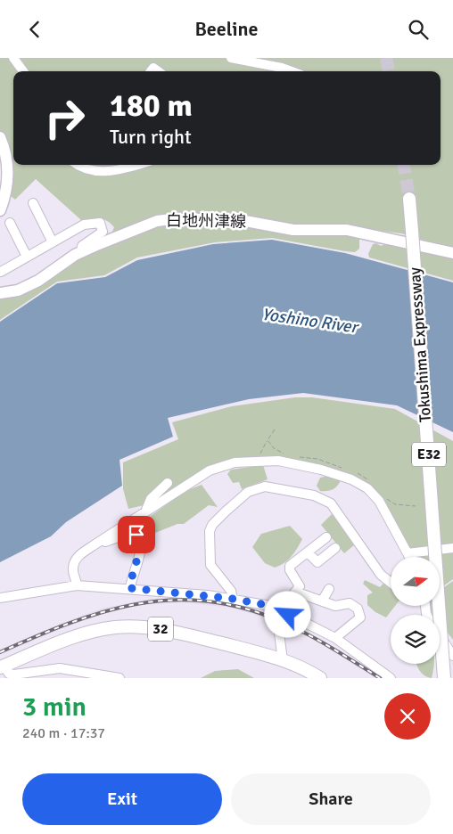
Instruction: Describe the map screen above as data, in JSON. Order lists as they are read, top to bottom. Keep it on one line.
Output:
{"streets":{"highway":["Tokushima Expressway","E32","32"],"main road":["白地州津線"]},"water":["Yoshino River"],"north":"right","page":{"header":"Beeline","turn":["180 m","Turn right"],"heading":["3 min","240 m · 17:37"],"buttons":["Exit","Share"]}}
